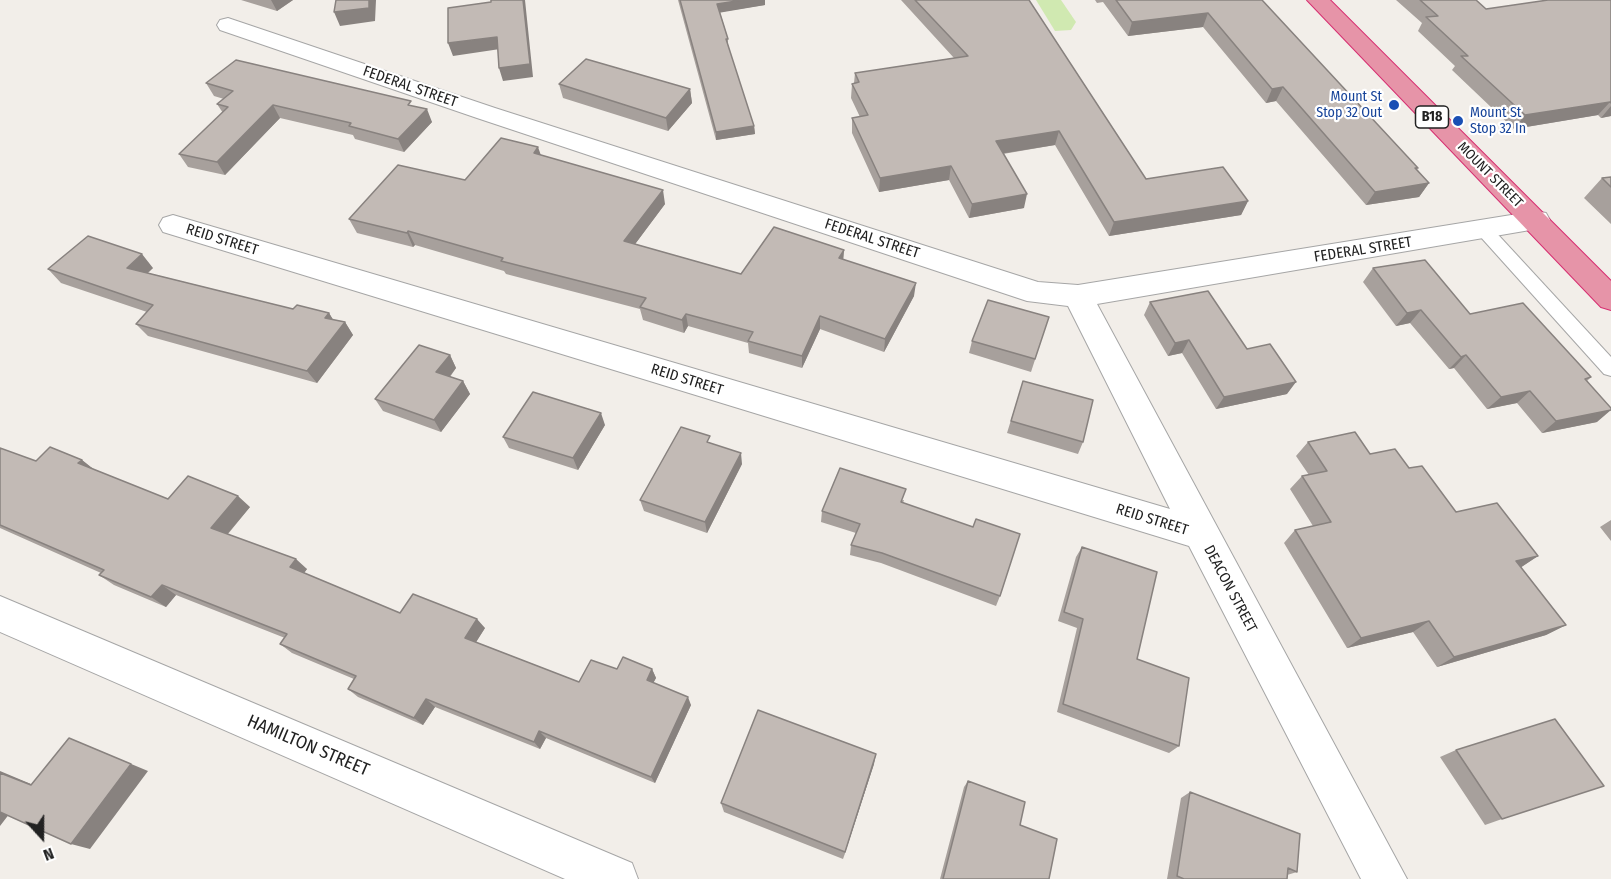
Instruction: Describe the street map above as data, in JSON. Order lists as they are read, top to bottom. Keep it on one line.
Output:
{"streets":{"highway":["B18","MOUNT STREET"],"street":["FEDERAL STREET","REID STREET","DEACON STREET","HAMILTON STREET"]},"crossings":[["FEDERAL STREET","MOUNT STREET"],["FEDERAL STREET","DEACON STREET"],["REID STREET","DEACON STREET"]],"places":["Mount St Stop 32 Out","Mount St Stop 32 In"],"north":"bottom"}
